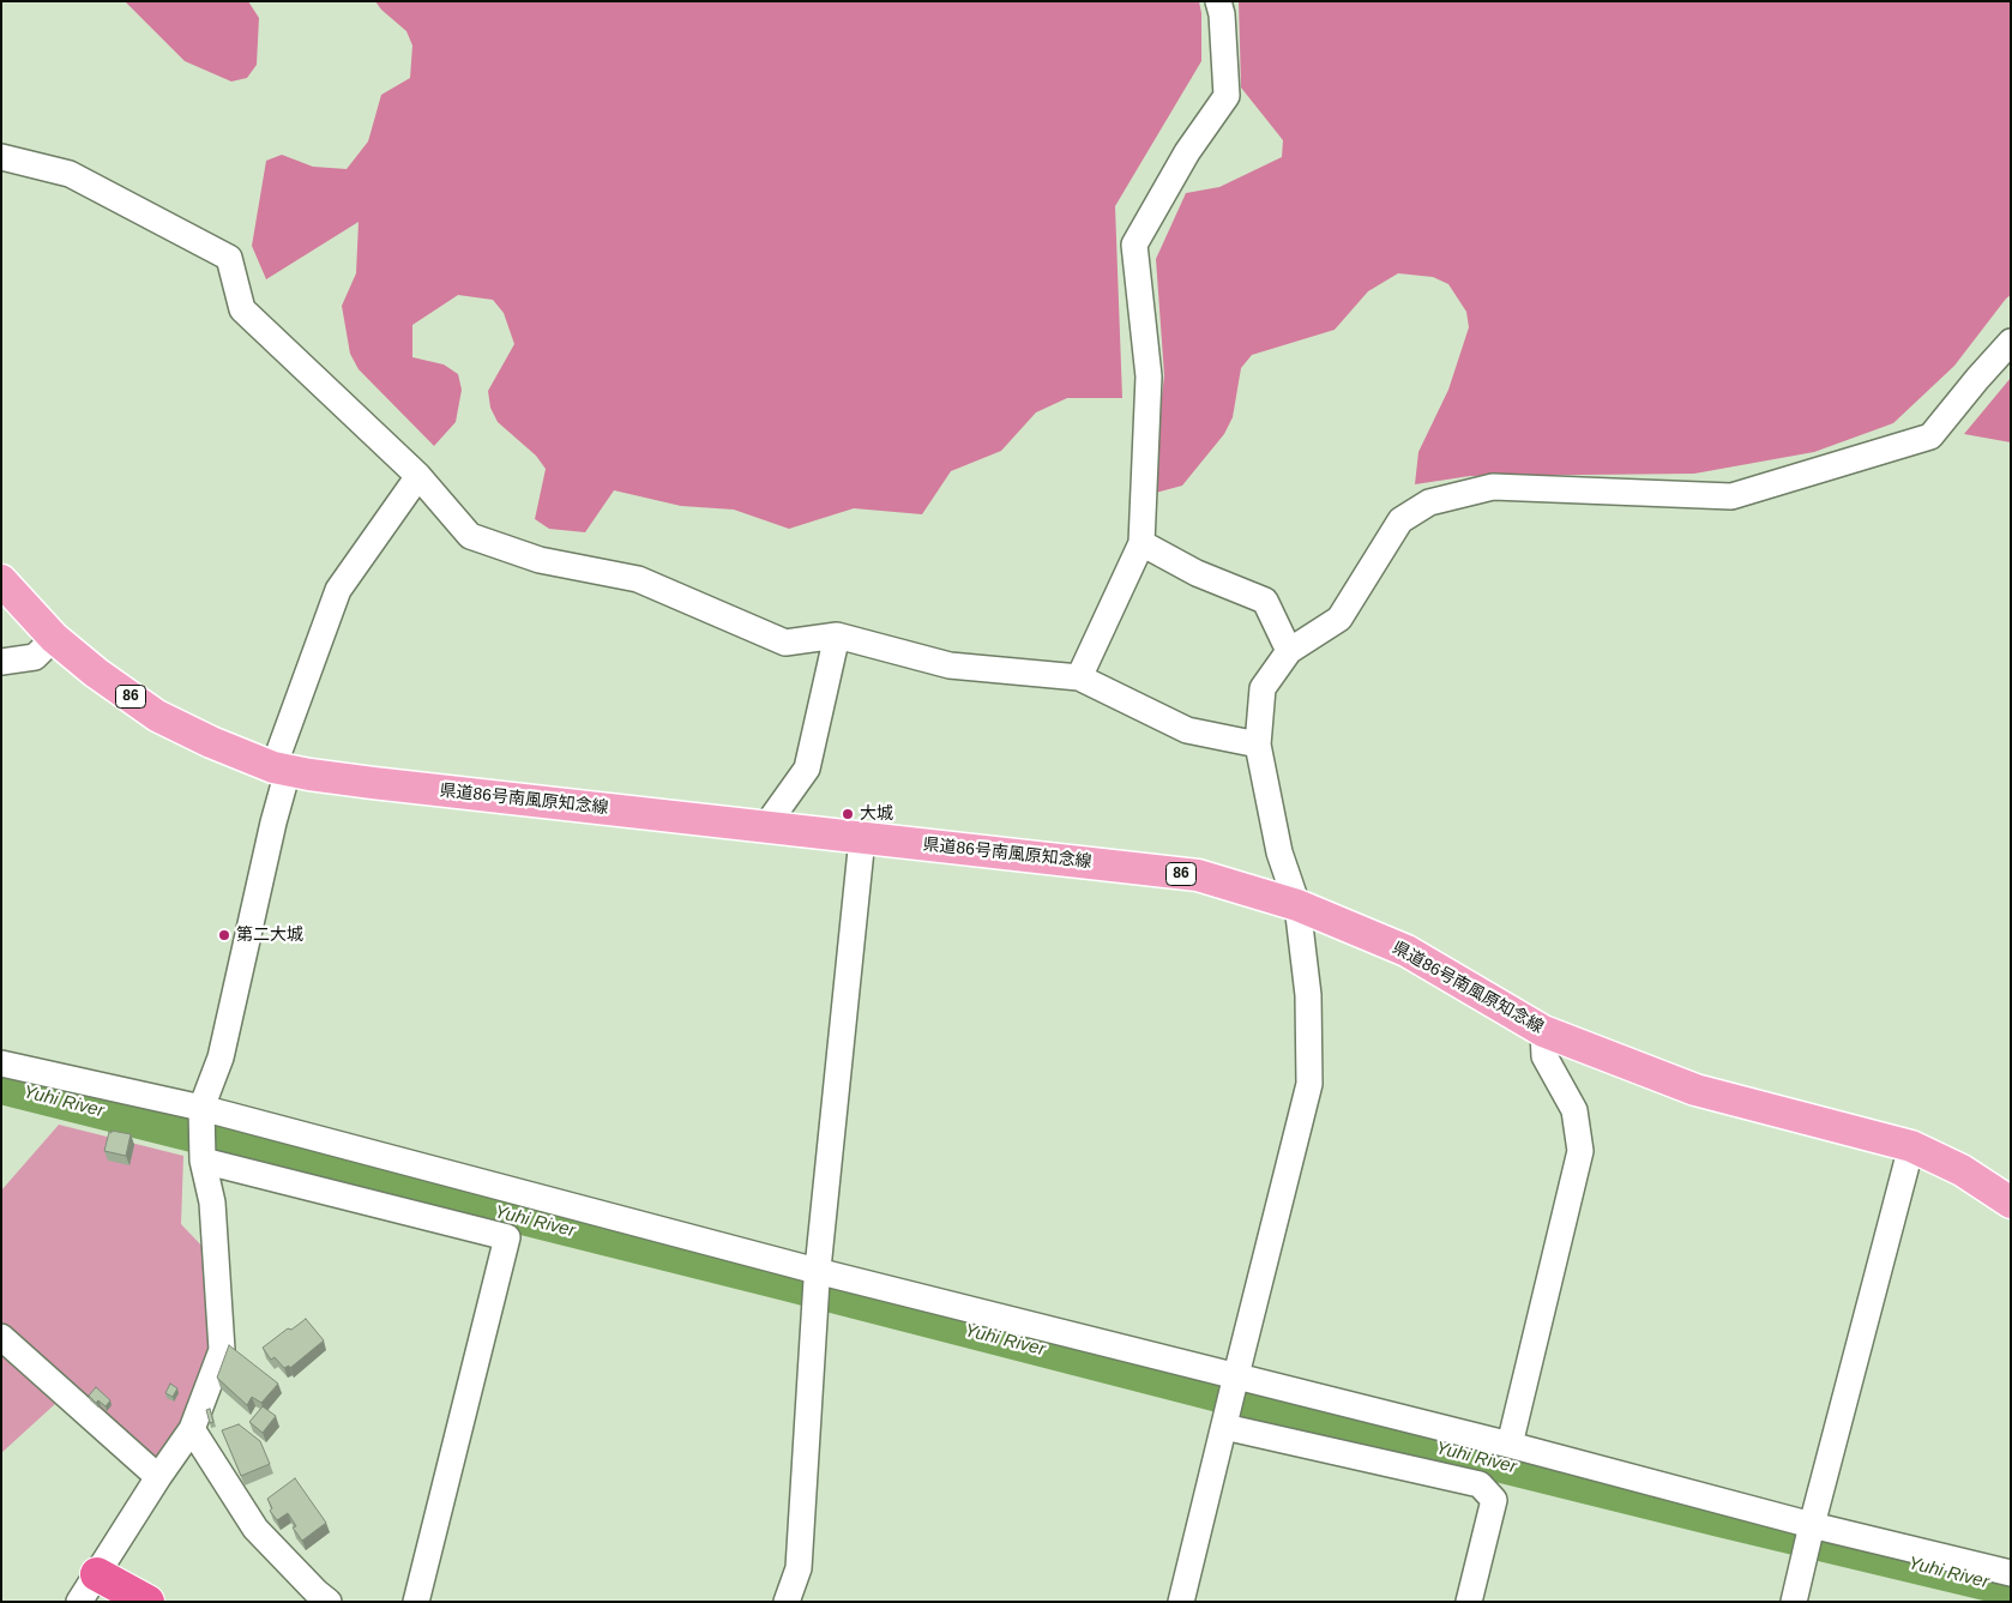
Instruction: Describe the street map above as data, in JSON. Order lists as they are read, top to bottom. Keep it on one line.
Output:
{"streets":{"main road":["86","県道86号南風原知念線"]},"water":["Yuhi River"],"places":["大城","第二大城"]}
